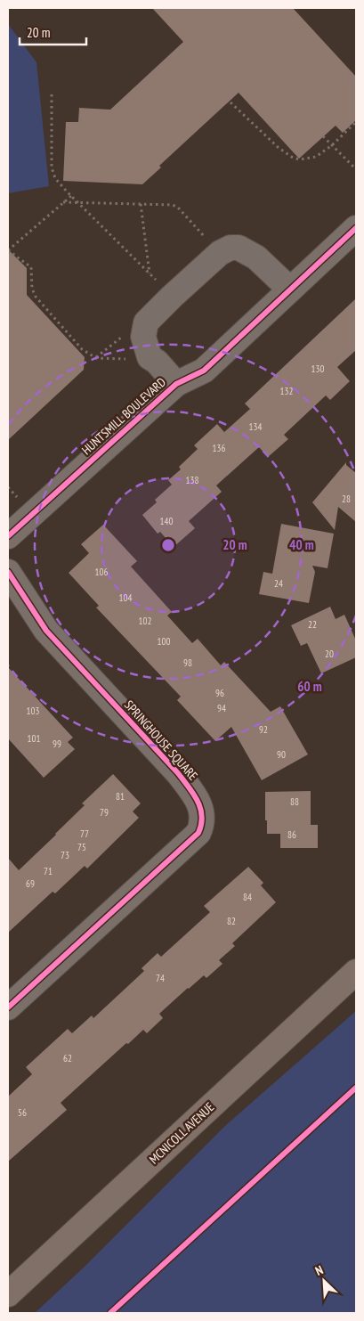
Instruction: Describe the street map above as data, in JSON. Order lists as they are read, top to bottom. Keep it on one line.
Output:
{"streets":{"main road":["MCNICOLL AVENUE"],"street":["HUNTSMILL BOULEVARD","SPRINGHOUSE SQUARE"]},"house_numbers":["130","132","134","136","138","28","140","106","24","104","102","22","100","20","98","96","94","103","92","101","99","90","81","88","79","77","86","75","73","71","69","84","82","74","62","56"],"scale_bar":"20 m","north":"top left","rings":["20 m","40 m","60 m"]}
